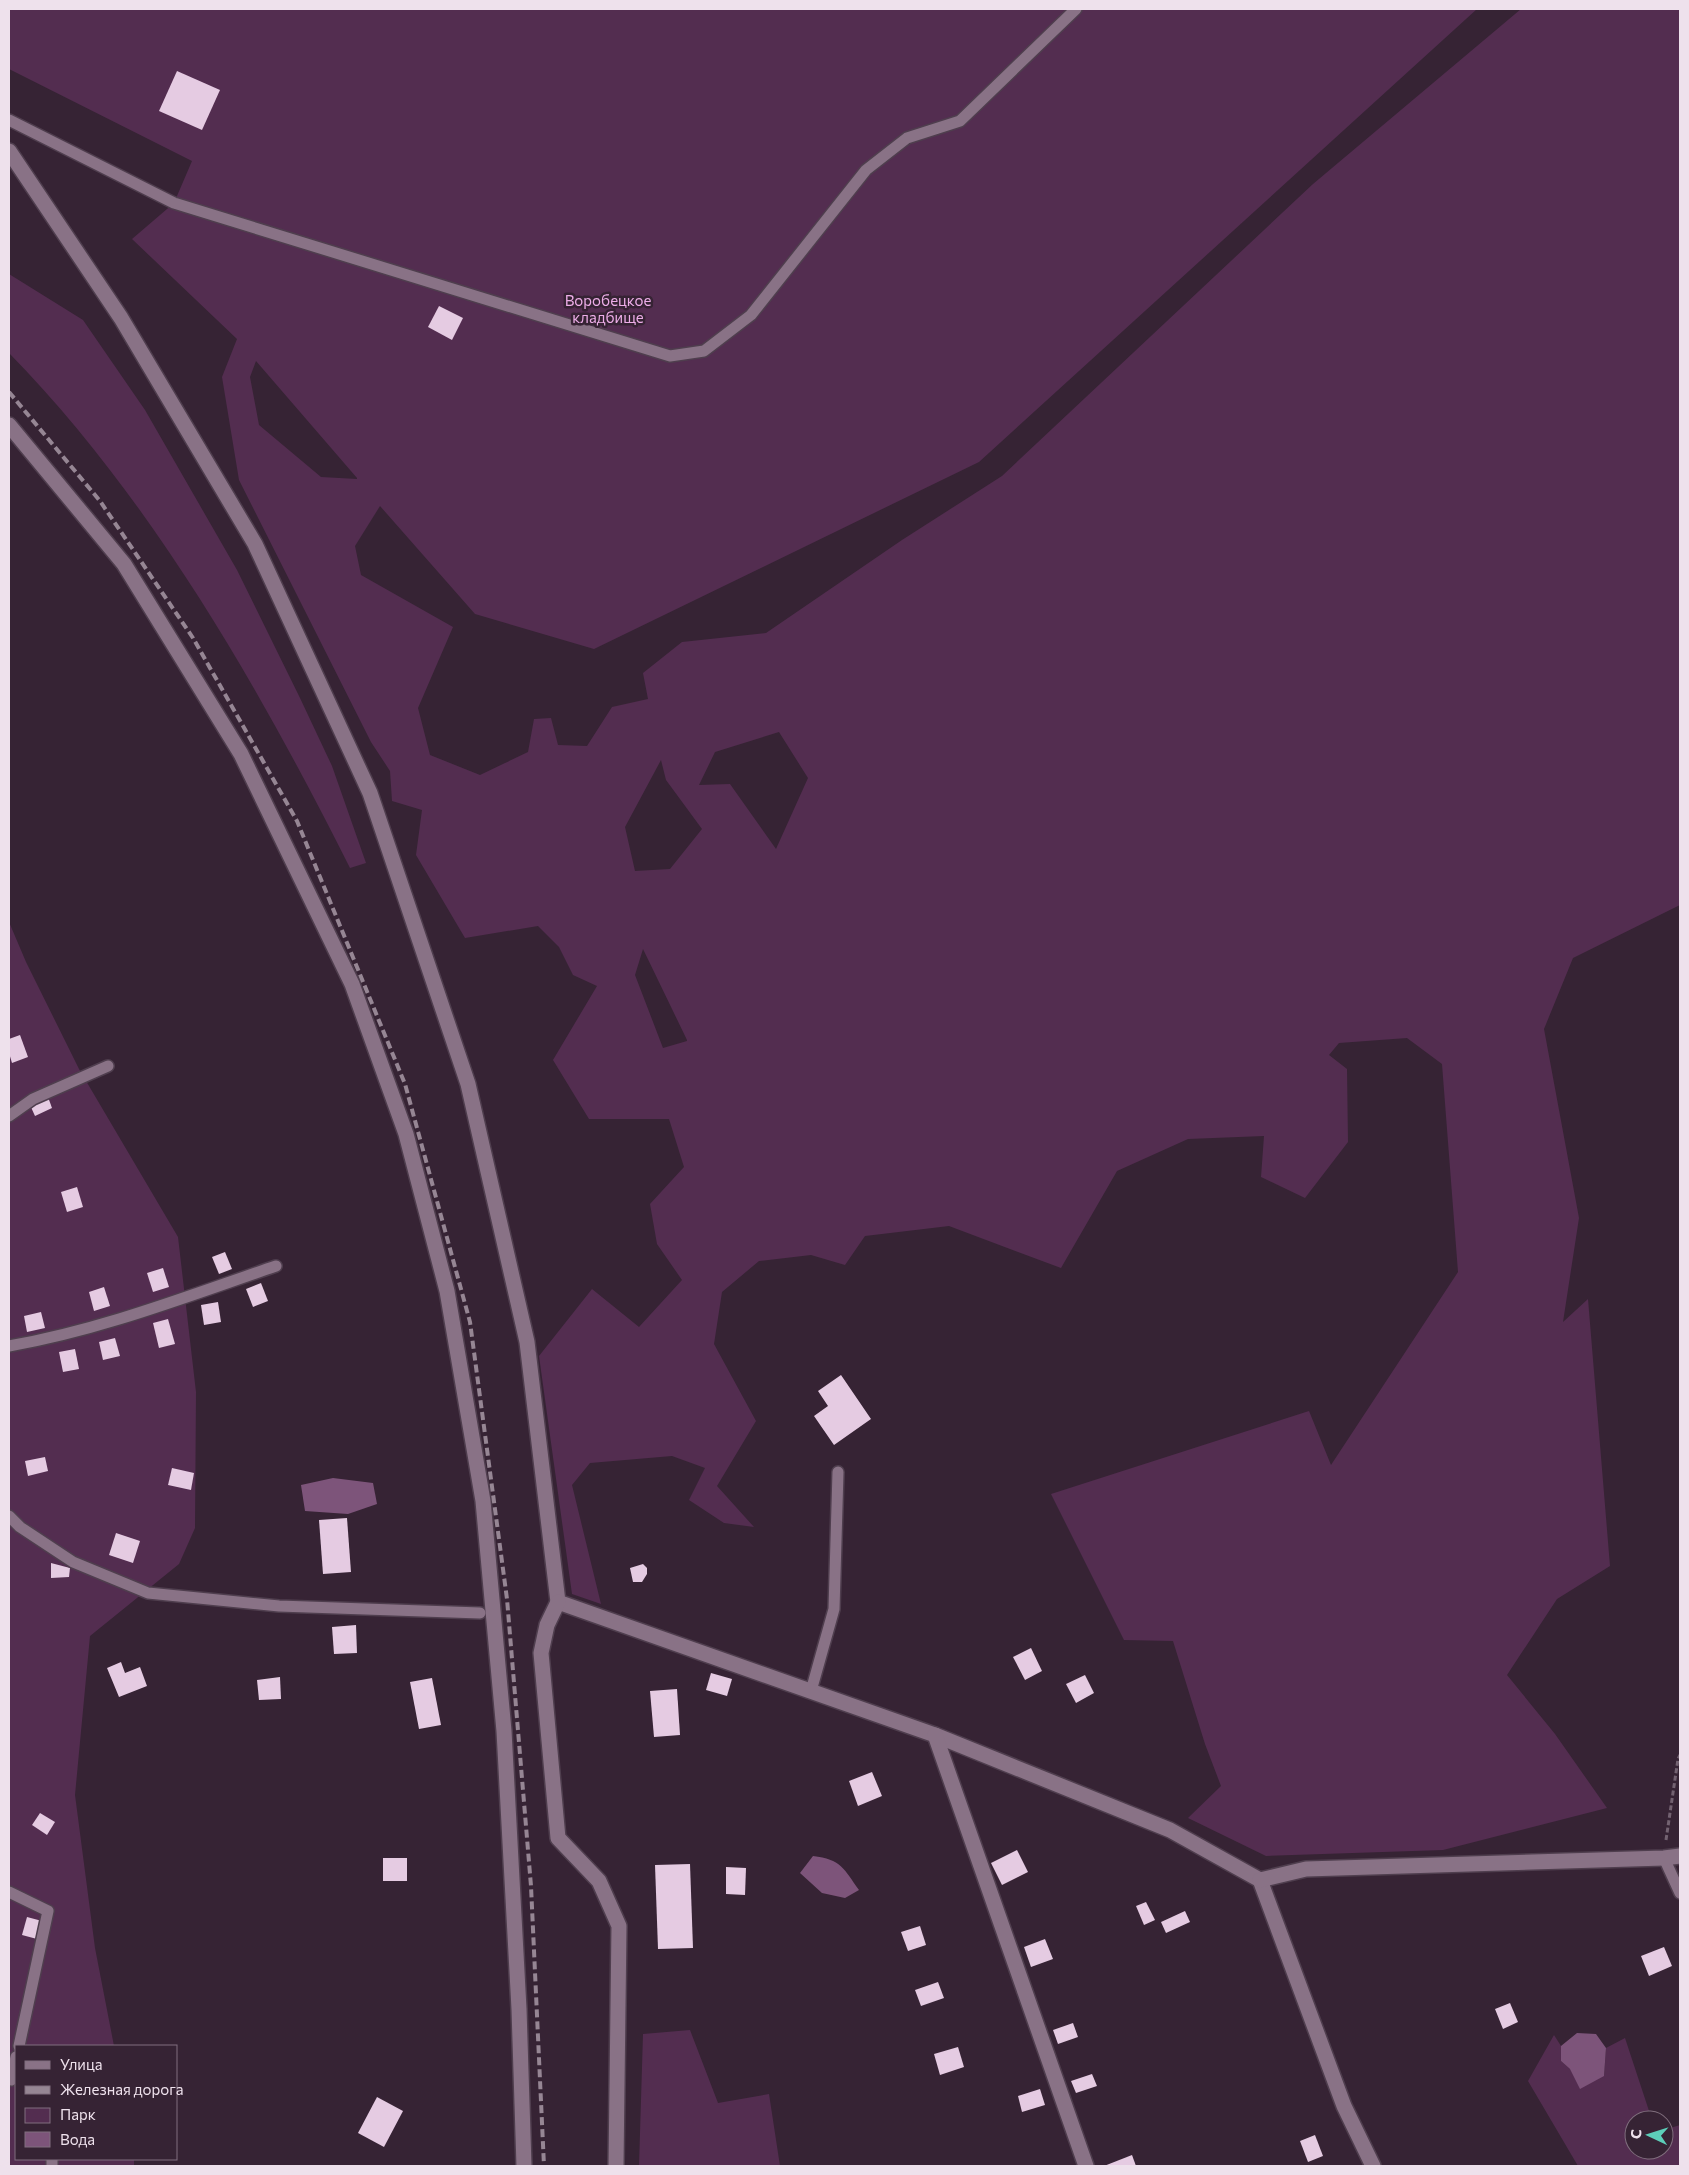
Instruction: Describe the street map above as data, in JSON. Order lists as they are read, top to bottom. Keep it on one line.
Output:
{"parks":["Воробецкое кладбище"],"legend":["Улица","Железная дорога","Парк","Вода"],"north":"left"}
